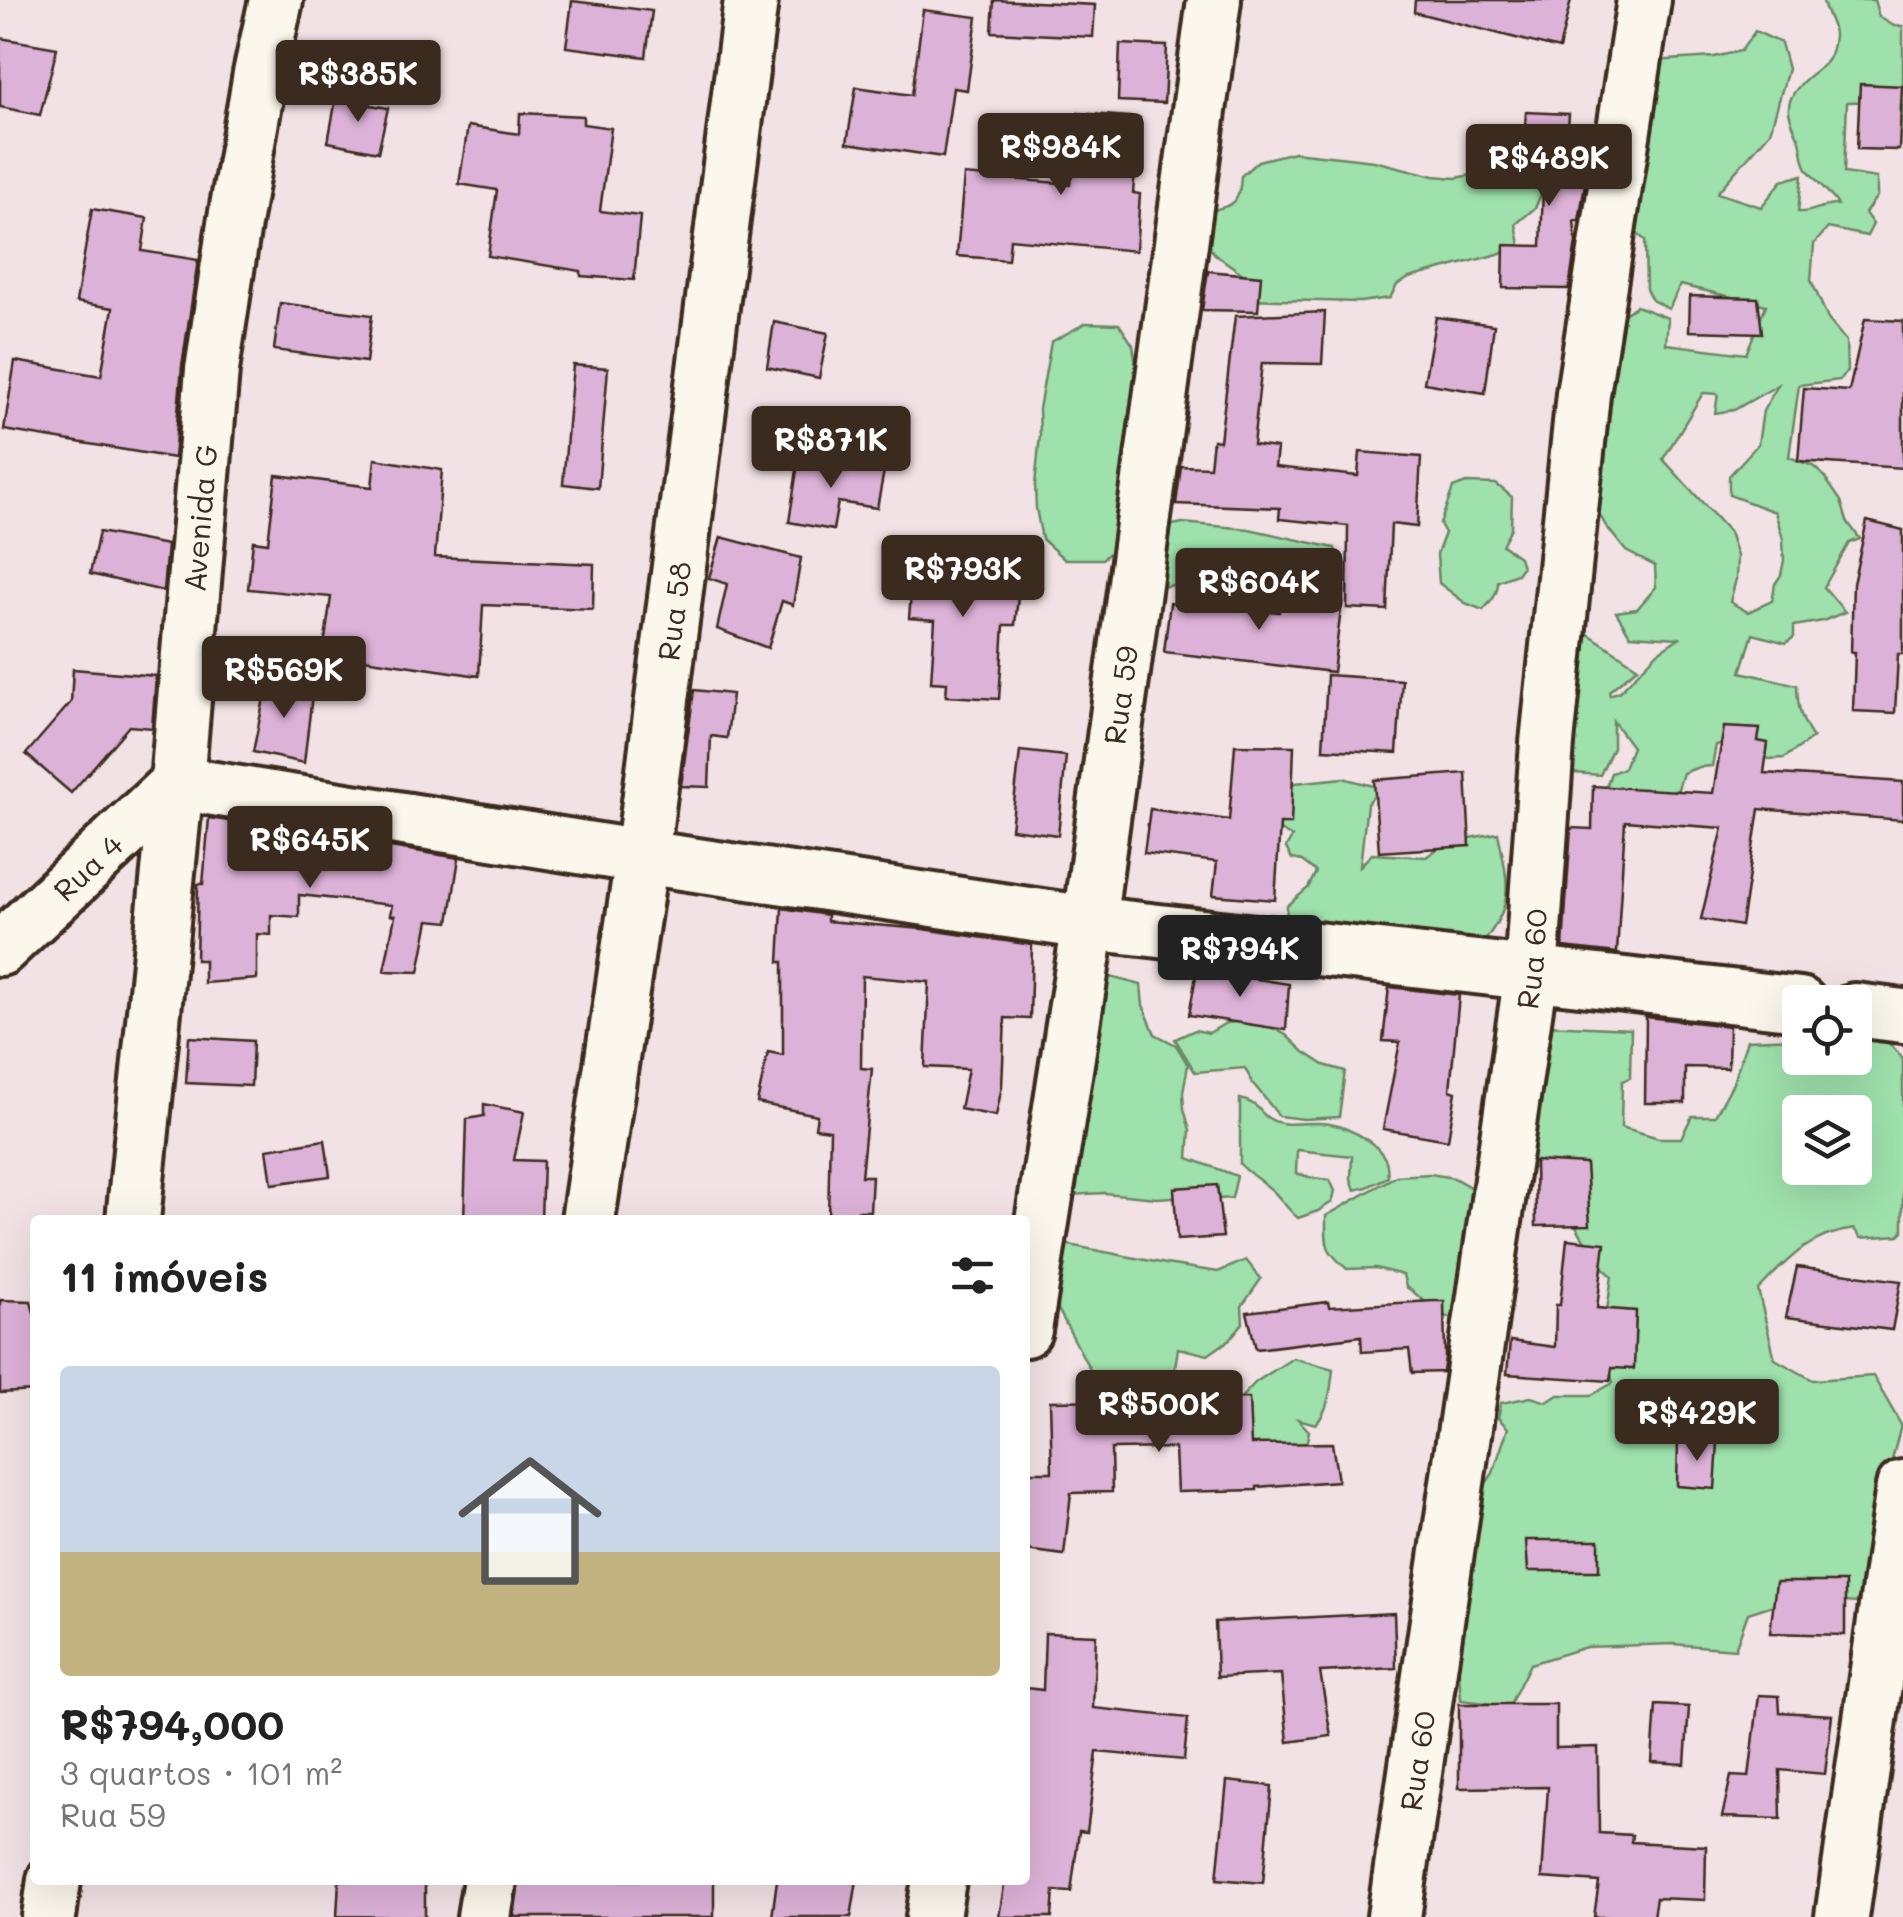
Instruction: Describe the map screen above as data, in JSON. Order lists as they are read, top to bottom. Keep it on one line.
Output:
{"streets":{"street":["Avenida G","Rua 58","Rua 59","Rua 4","Rua 60"]},"crossings":[["Avenida G","Rua 4"]],"page":{"price":["R$385K","R$984K","R$489K","R$871K","R$793K","R$604K","R$569K","R$645K","R$794K","R$500K","R$429K"],"heading":"11 imóveis","list":[{"name":"R$794,000","note":"3 quartos · 101 m² · Rua 59"}]}}
